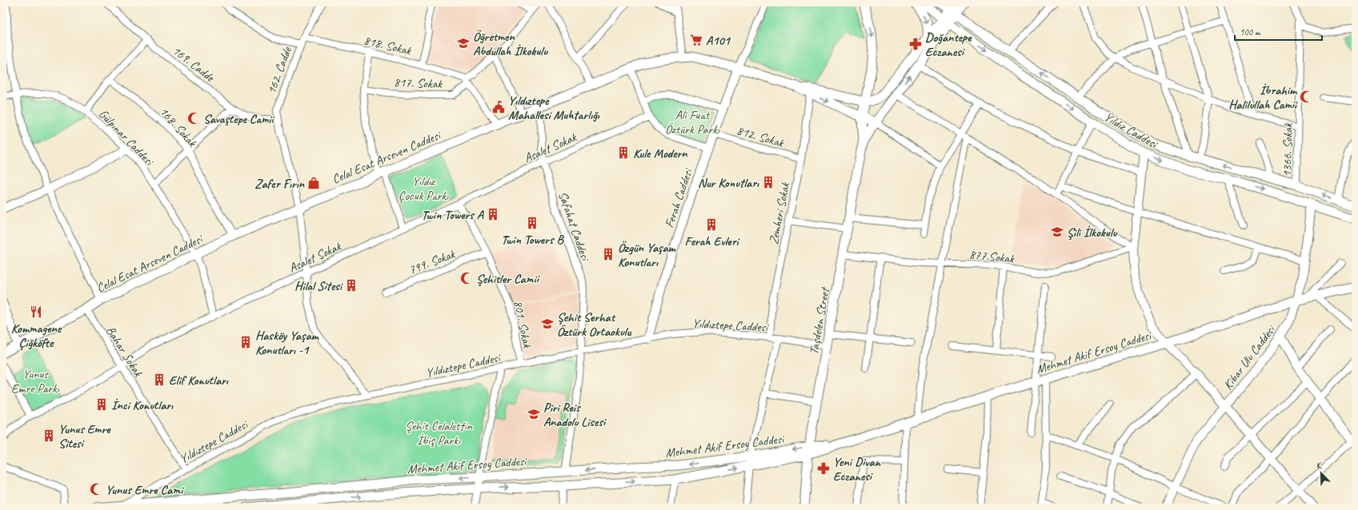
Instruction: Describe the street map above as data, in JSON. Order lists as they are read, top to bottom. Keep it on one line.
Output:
{"streets":{"main road":["Yıldız Caddesi","Celal Esat Arseven Caddesi","Taşdelen Street","Mehmet Akif Ersoy Caddesi"],"street":["818. Sokak","169. Cadde","162. Cadde","817. Sokak","168. Sokak","812. Sokak","Gülpınar Caddesi","Asalet Sokak","1366. Sokak","Ferah Caddesi","Zemheri Sokak","Safahat Caddesi","877.Sokak","799. Sokak","801. Sokak","Yıldıztepe Caddesi","Bahar Sokak","Kibar Ulu Caddesi"]},"crossings":[["818. Sokak","162. Cadde"],["169. Cadde","162. Cadde"],["162. Cadde","Asalet Sokak"],["162. Cadde","Celal Esat Arseven Caddesi"],["162. Cadde","Yıldıztepe Caddesi"],["168. Sokak","Celal Esat Arseven Caddesi"],["Yıldız Caddesi","1366. Sokak"],["Yıldız Caddesi","Kibar Ulu Caddesi"],["812. Sokak","Ferah Caddesi"],["812. Sokak","Zemheri Sokak"],["Gülpınar Caddesi","Asalet Sokak"],["Gülpınar Caddesi","Celal Esat Arseven Caddesi"],["Asalet Sokak","Safahat Caddesi"],["Asalet Sokak","801. Sokak"],["Asalet Sokak","Bahar Sokak"],["Celal Esat Arseven Caddesi","Ferah Caddesi"],["Celal Esat Arseven Caddesi","Safahat Caddesi"],["Celal Esat Arseven Caddesi","Bahar Sokak"],["Ferah Caddesi","Yıldıztepe Caddesi"],["Zemheri Sokak","Yıldıztepe Caddesi"],["Safahat Caddesi","Yıldıztepe Caddesi"],["Safahat Caddesi","Mehmet Akif Ersoy Caddesi"],["877.Sokak","Taşdelen Street"],["799. Sokak","801. Sokak"],["Taşdelen Street","Yıldıztepe Caddesi"],["Taşdelen Street","Mehmet Akif Ersoy Caddesi"],["801. Sokak","Yıldıztepe Caddesi"],["Yıldıztepe Caddesi","Bahar Sokak"],["Yıldıztepe Caddesi","Mehmet Akif Ersoy Caddesi"],["Mehmet Akif Ersoy Caddesi","Kibar Ulu Caddesi"]],"parks":["Ali Fuat Öztürk Parkı","Yıldız Çocuk Parkı","Yunus Emre Parkı","Şehit Celalettin İbiş Parkı"],"places":{"supermarket":["A101"],"school or university":["Öğretmen Abdullah İlkokulu","Şili İlkokulu","Şehit Serhat Öztürk Ortaokulu","Piri Reis Anadolu Lisesi"],"pharmacy":["Doğantepe Eczanesi","Yeni Divan Eczanesi"],"mosque":["İbrahim Halilullah Camii","Savaştepe Camii","Şehitler Camii","Yunus Emre Cami"],"public building":["Yıldıztepe Mahallesi Muhtarlığı"],"building":["Kule Modern","Nur Konutları","Twin Towers A","Twin Towers B","Ferah Evleri","Özgün Yaşam Konutları","Hilal Sitesi","Hasköy Yaşam Konutları -1","Elif Konutları","İnci Konutları","Yunus Emre Sitesi"],"shop":["Zafer Fırın"],"restaurant":["Kommagene Çiğköfte"]},"scale_bar":"100 m","north":"top left"}
